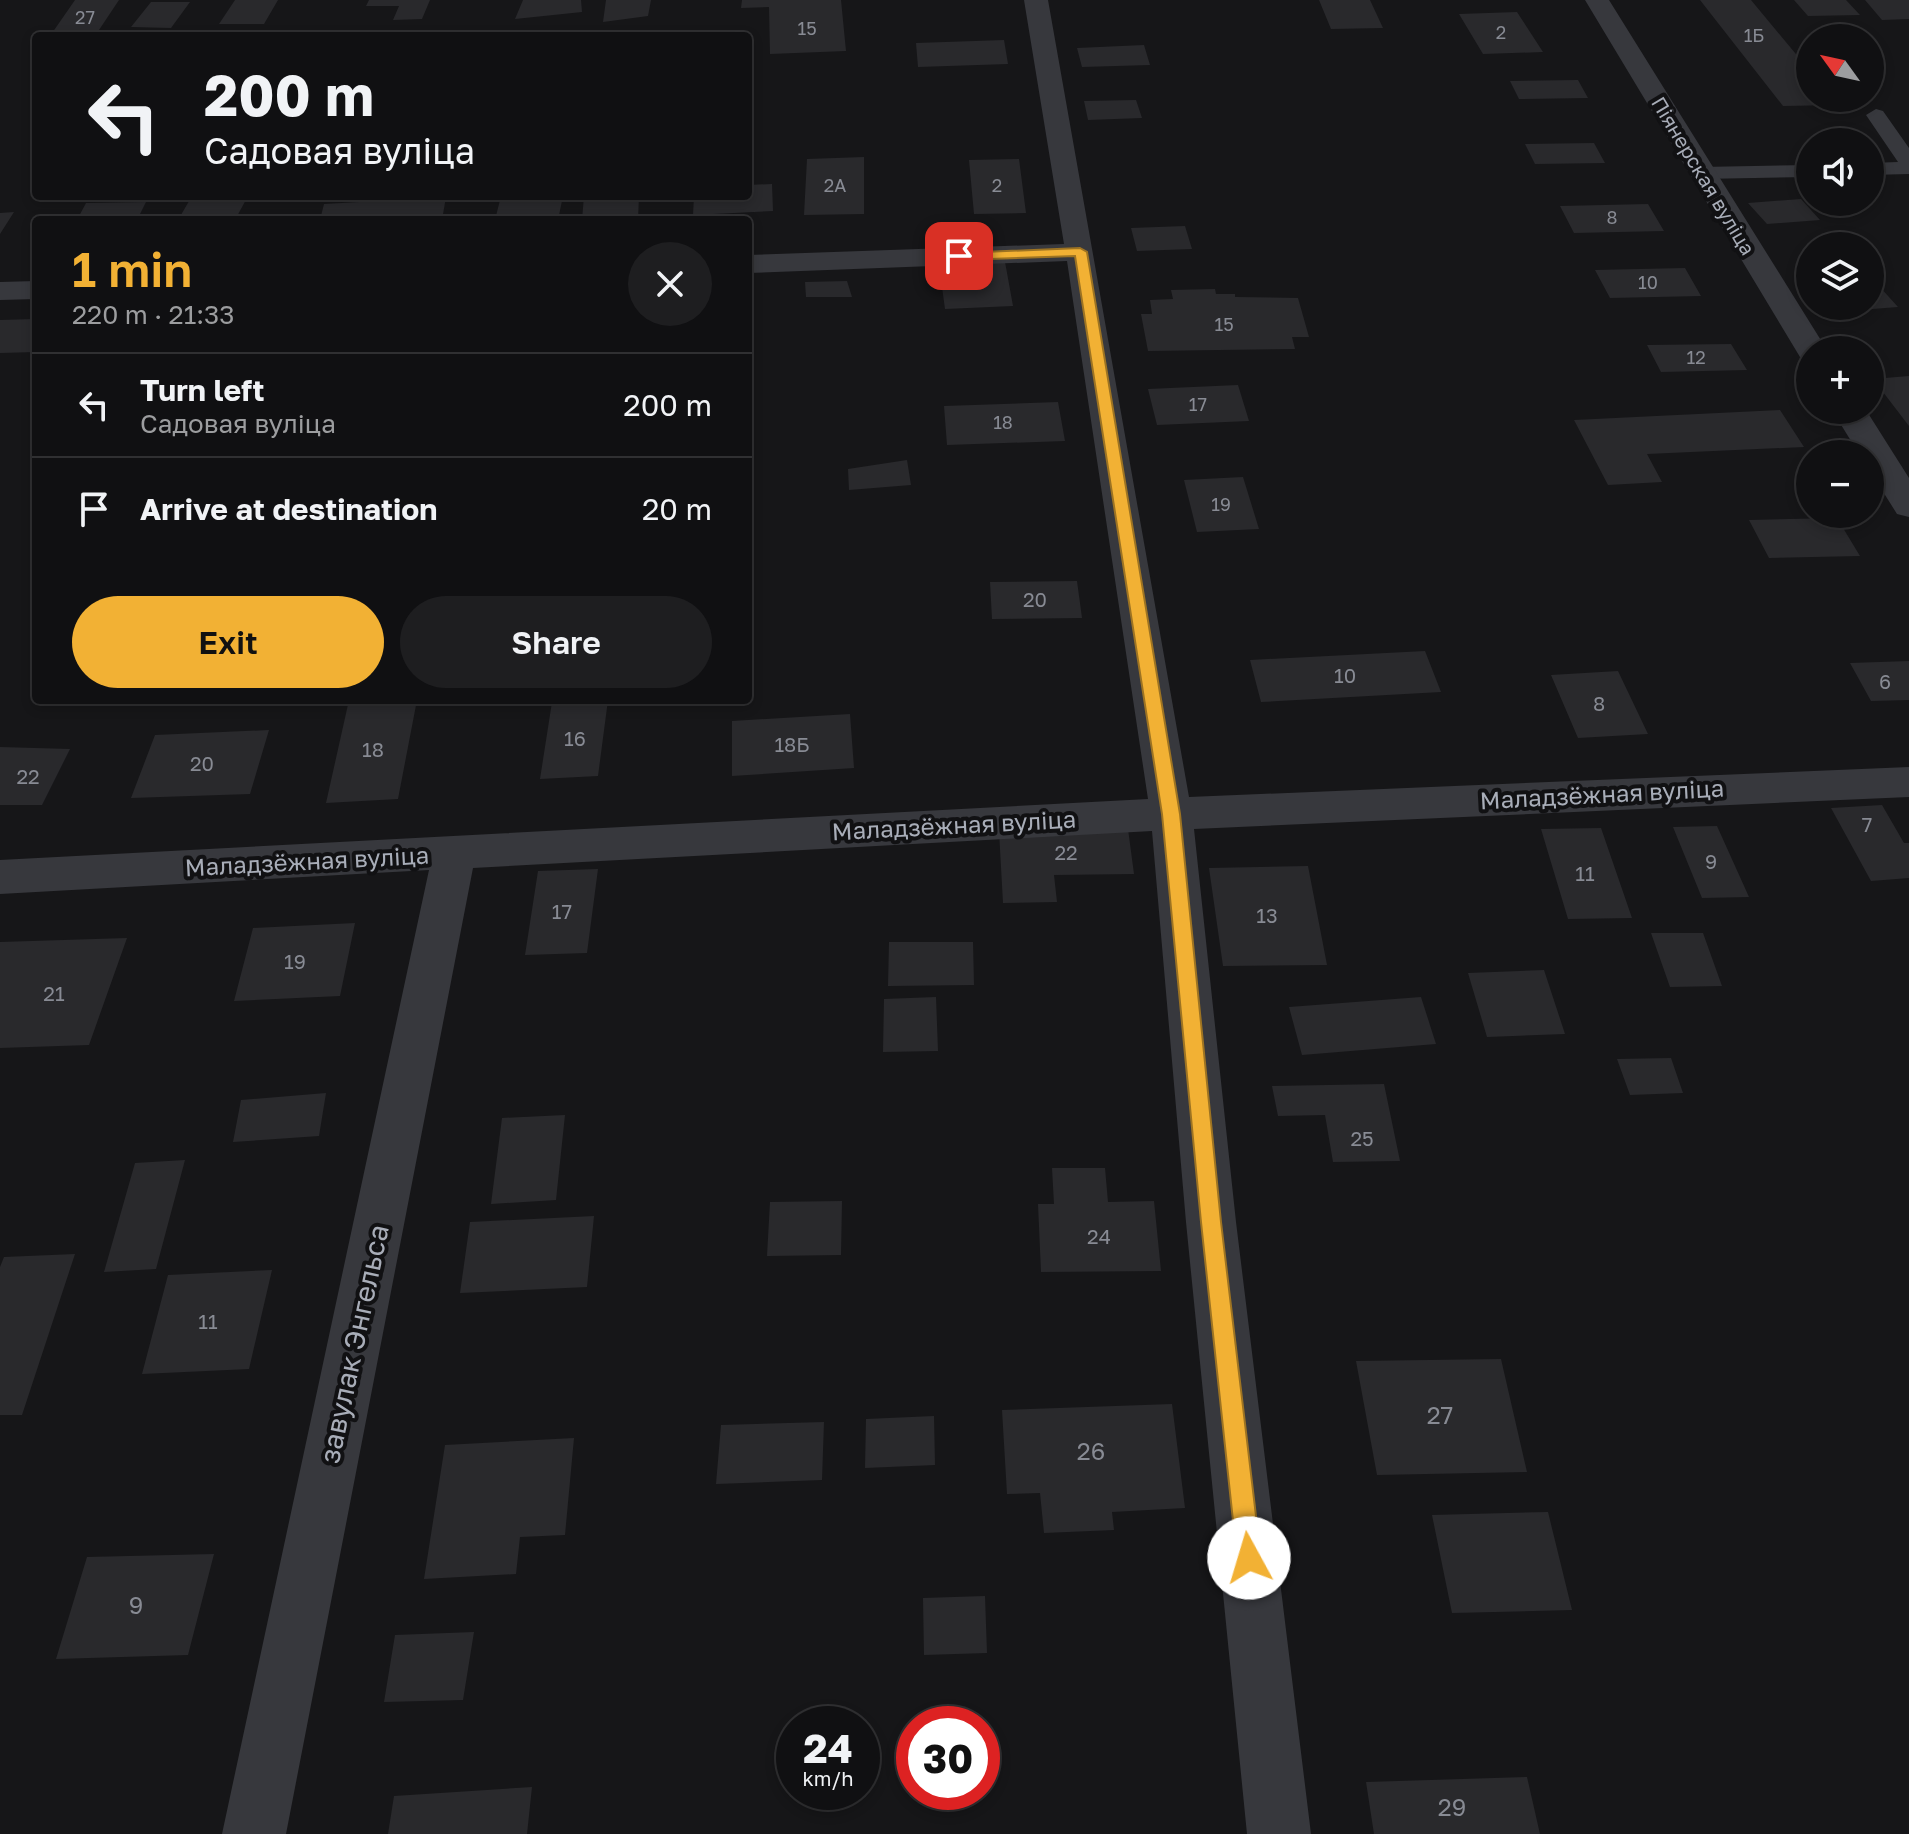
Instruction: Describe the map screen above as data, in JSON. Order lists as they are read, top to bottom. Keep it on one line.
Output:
{"streets":{"street":["Піянерская вуліца","Маладзёжная вуліца","завулак Энгельса"]},"crossings":[["Маладзёжная вуліца","завулак Энгельса"]],"house_numbers":["27","15","2","1Б","2А","2","8","10","15","12","17","18","19","20","10","6","8","16","18Б","18","20","22","7","22","9","11","17","13","19","21","25","24","11","27","26","9","29"],"north":"top left","page":{"map_buttons":["+","−"],"turn":["200 m","Садовая вуліца"],"heading":["1 min","220 m · 21:33"],"list":[{"name":"Turn left","note":"Садовая вуліца","value":"200 m"},{"name":"Arrive at destination","value":"20 m"}],"buttons":["Exit","Share"],"speed":"24 km/h","limit":"30"}}
